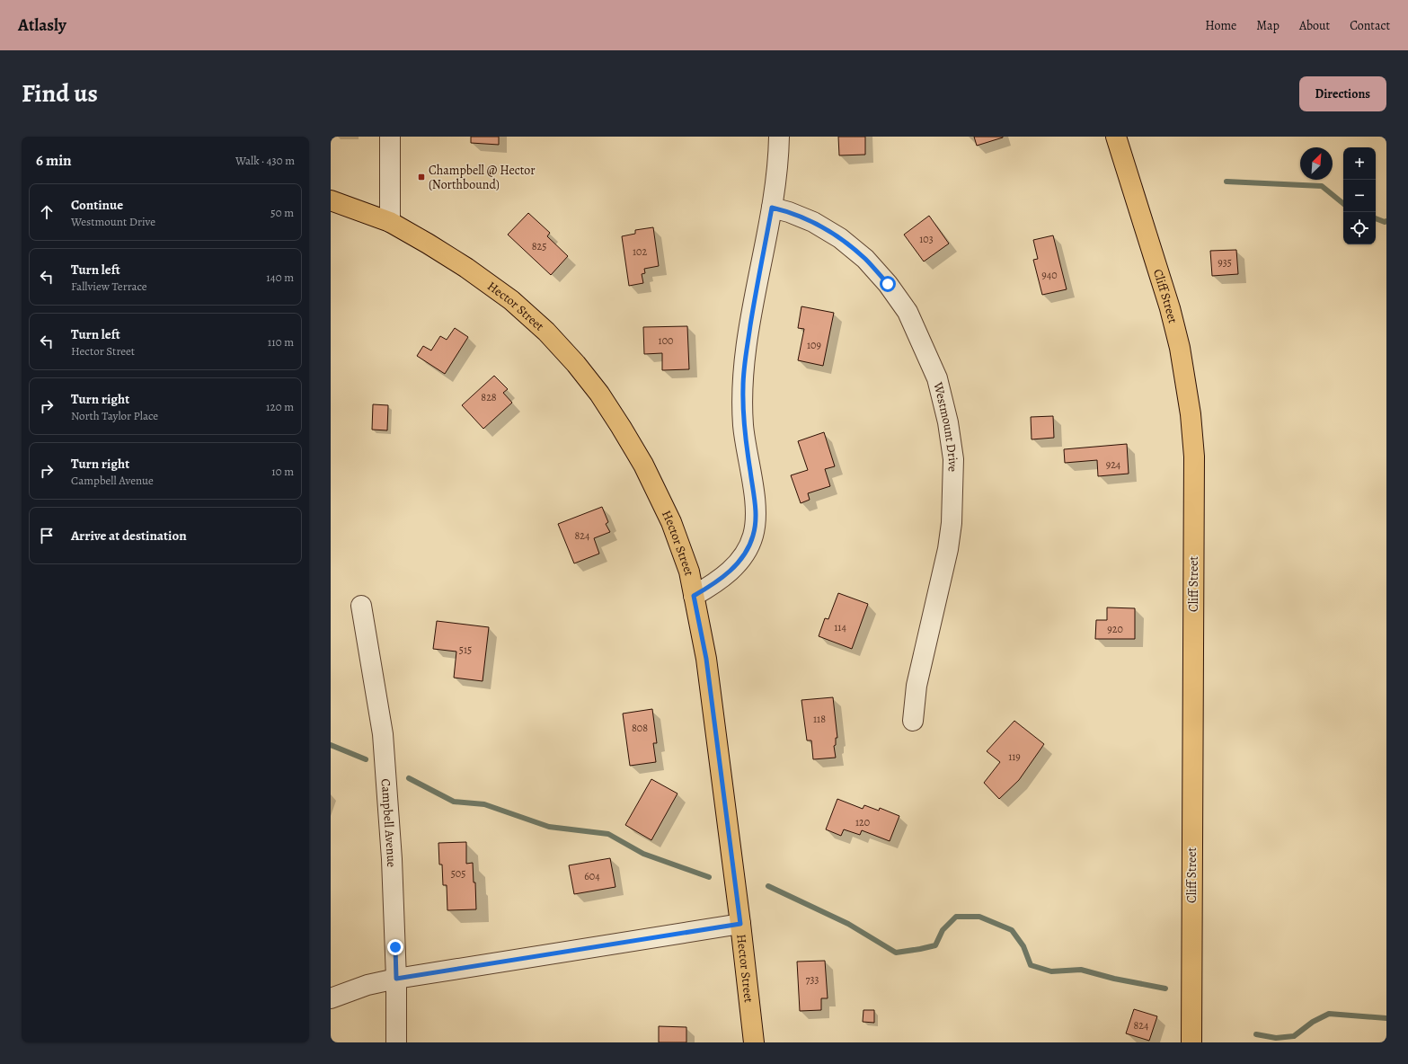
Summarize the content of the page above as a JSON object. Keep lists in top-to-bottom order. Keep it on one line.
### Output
{"streets":{"main road":["Cliff Street","Hector Street"],"street":["Westmount Drive","Campbell Avenue"]},"places":{"transit":["Champbell @ Hector (Northbound)"]},"house_numbers":["103","825","102","935","940","100","109","828","924","824","114","920","515","118","808","119","120","505","604","733","824"],"north":"top right","page":{"header":"Atlasly","nav":["Home","Map","About","Contact"],"title":"Find us","buttons":"Directions","heading":["6 min","Walk · 430 m"],"map_buttons":["+","−"],"list":[["Continue","Westmount Drive","50 m"],["Turn left","Fallview Terrace","140 m"],["Turn left","Hector Street","110 m"],["Turn right","North Taylor Place","120 m"],["Turn right","Campbell Avenue","10 m"],"Arrive at destination"]}}
